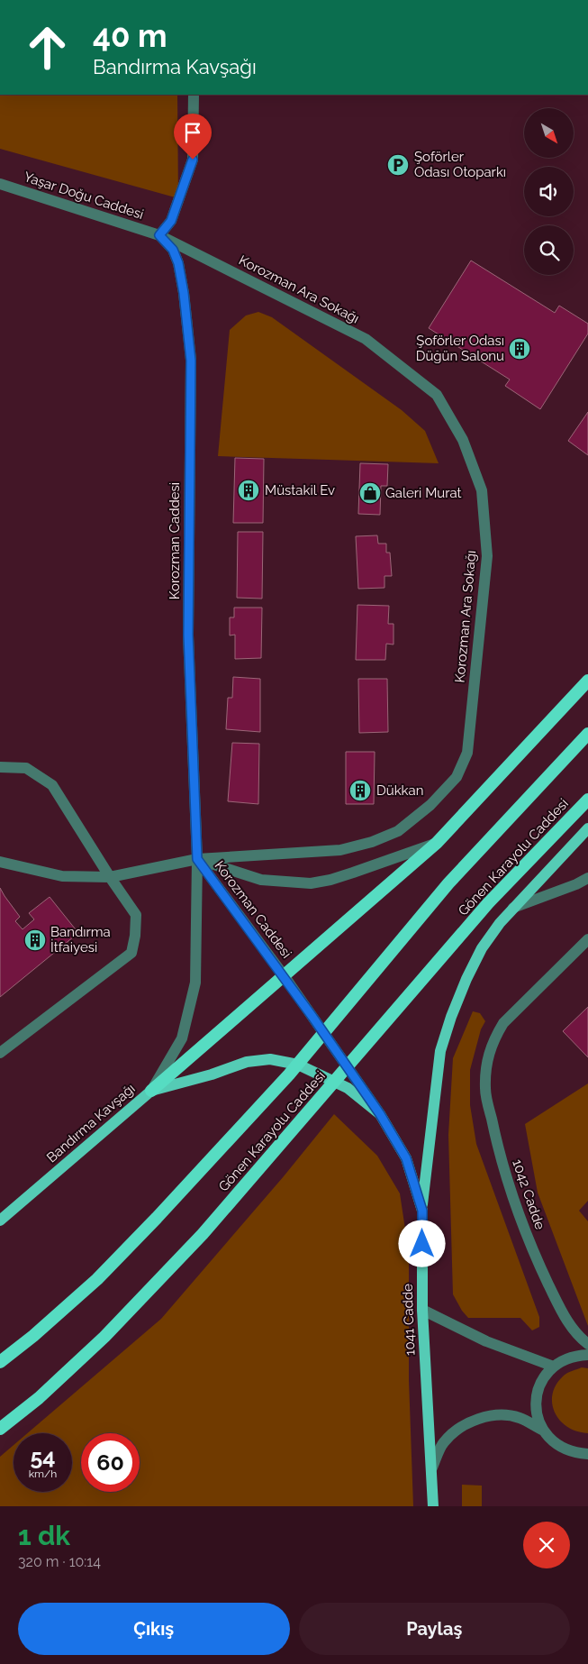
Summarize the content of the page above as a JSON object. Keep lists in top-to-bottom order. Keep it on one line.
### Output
{"streets":{"highway":["Gönen Karayolu Caddesi"],"main road":["Bandırma Kavşağı","1041 Cadde"],"street":["Yaşar Doğu Caddesi","Korozman Ara Sokağı","Korozman Caddesi","1042 Cadde"]},"crossings":[["Yaşar Doğu Caddesi","Korozman Ara Sokağı"],["Yaşar Doğu Caddesi","Korozman Caddesi"],["Korozman Ara Sokağı","Korozman Caddesi"],["Bandırma Kavşağı","1041 Cadde"]],"places":{"parking":["Şoförler Odası Otoparkı"],"building":["Şoförler Odası Düğün Salonu","Müstakil Ev","Dükkan","Bandırma İtfaiyesi"],"shop":["Galeri Murat"]},"north":"bottom right","page":{"turn":["40 m","Bandırma Kavşağı"],"speed":"54 km/h","limit":"60","heading":["1 dk","320 m · 10:14"],"buttons":["Çıkış","Paylaş"]}}
